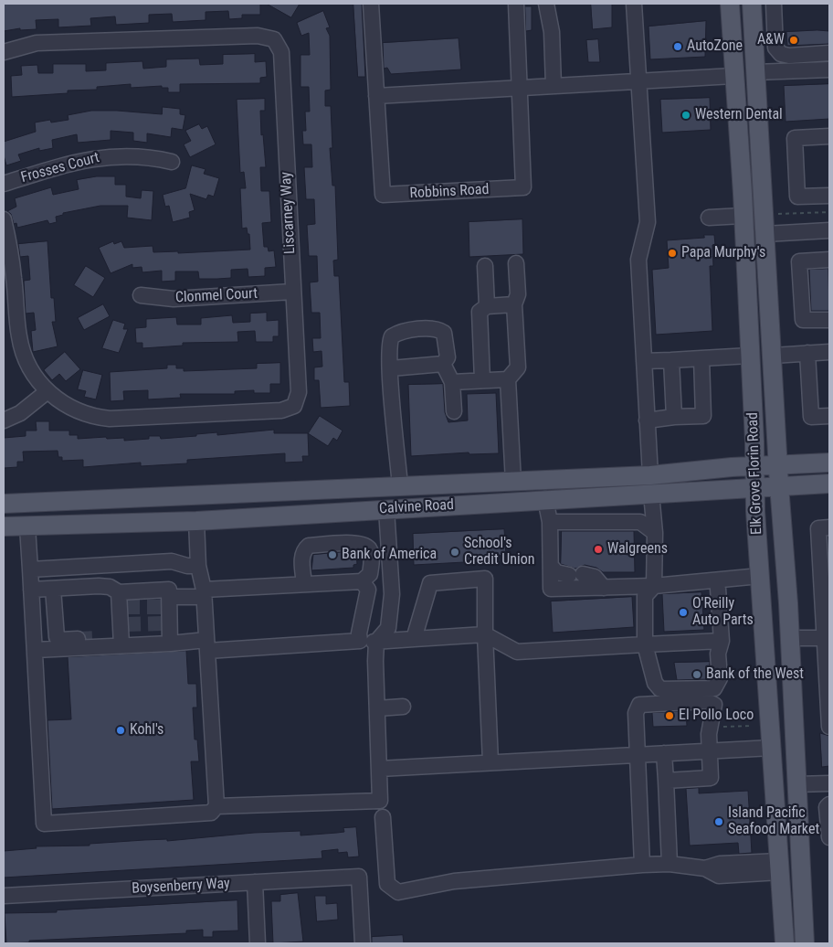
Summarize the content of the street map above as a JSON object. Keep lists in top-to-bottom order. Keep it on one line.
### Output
{"streets":{"main road":["Elk Grove Florin Road","Calvine Road"],"street":["Frosses Court","Robbins Road","Liscarney Way","Clonmel Court","Boysenberry Way"]},"crossings":[["Liscarney Way","Clonmel Court"],["Elk Grove Florin Road","Calvine Road"]],"places":["A&W","AutoZone","Western Dental","Papa Murphy's","Walgreens","School's Credit Union","Bank of America","O'Reilly Auto Parts","Bank of the West","El Pollo Loco","Kohl's","Island Pacific Seafood Market"]}
